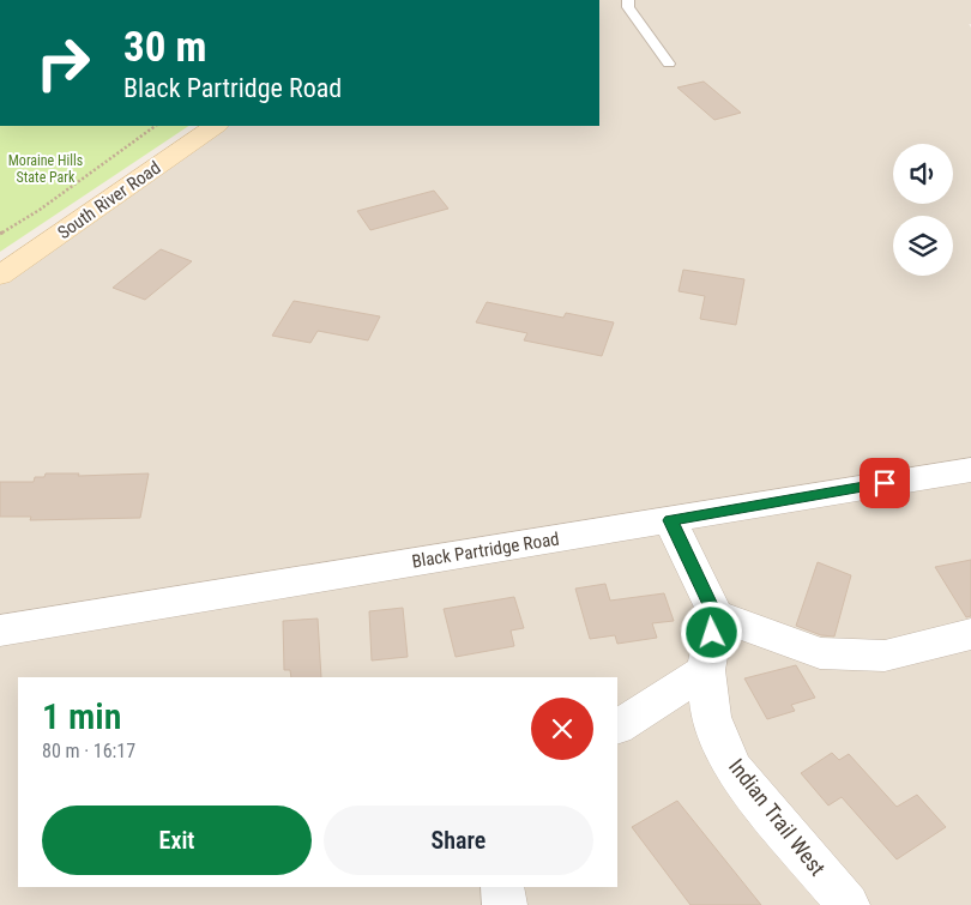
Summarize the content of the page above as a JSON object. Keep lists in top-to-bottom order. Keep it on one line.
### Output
{"streets":{"street":["South River Road","Black Partridge Road","Indian Trail West"]},"parks":["Moraine Hills State Park"],"page":{"turn":["30 m","Black Partridge Road"],"heading":["1 min","80 m · 16:17"],"buttons":["Exit","Share"]}}
